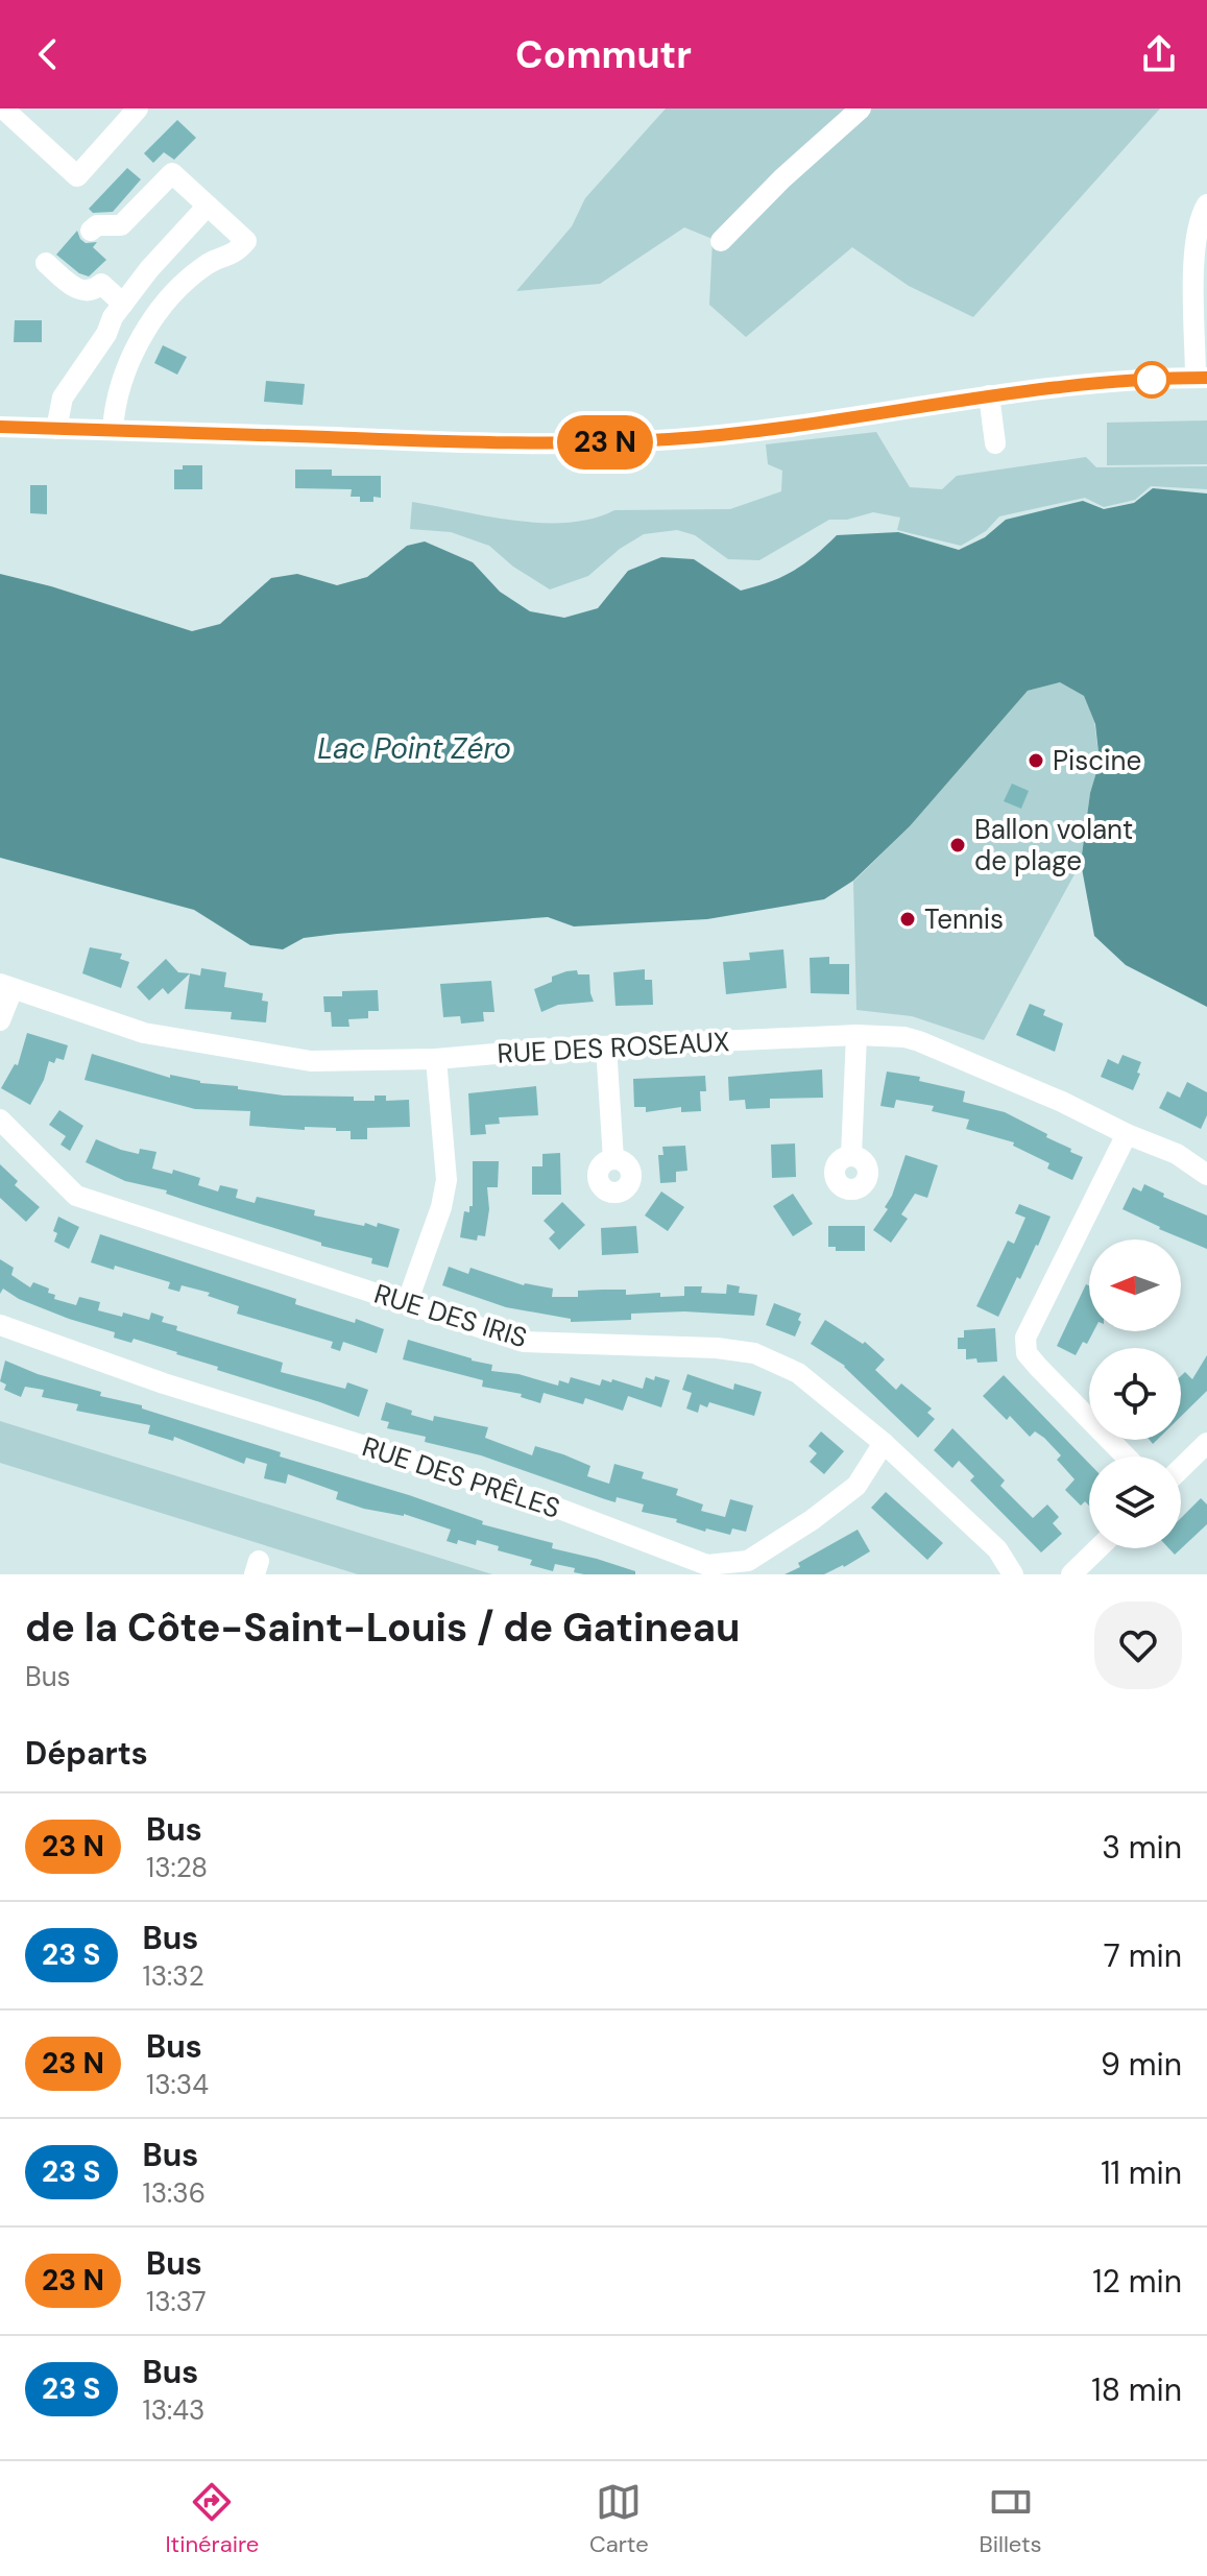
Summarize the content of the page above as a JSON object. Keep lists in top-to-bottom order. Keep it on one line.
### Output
{"streets":{"street":["RUE DES ROSEAUX","RUE DES IRIS","RUE DES PRÊLES"]},"crossings":[["RUE DES IRIS","RUE DES PRÊLES"]],"water":["Lac Point Zéro"],"places":["Piscine","Ballon volant de plage","Tennis"],"north":"left","page":{"header":"Commutr","on_map":"23 N","heading":[["de la Côte-Saint-Louis / de Gatineau","Bus"],"Départs"],"list":[{"mark":"23 N","name":"Bus","note":"13:28","value":"3 min"},{"mark":"23 S","name":"Bus","note":"13:32","value":"7 min"},{"mark":"23 N","name":"Bus","note":"13:34","value":"9 min"},{"mark":"23 S","name":"Bus","note":"13:36","value":"11 min"},{"mark":"23 N","name":"Bus","note":"13:37","value":"12 min"},{"mark":"23 S","name":"Bus","note":"13:43","value":"18 min"}],"tabs":["Itinéraire","Carte","Billets"]}}
